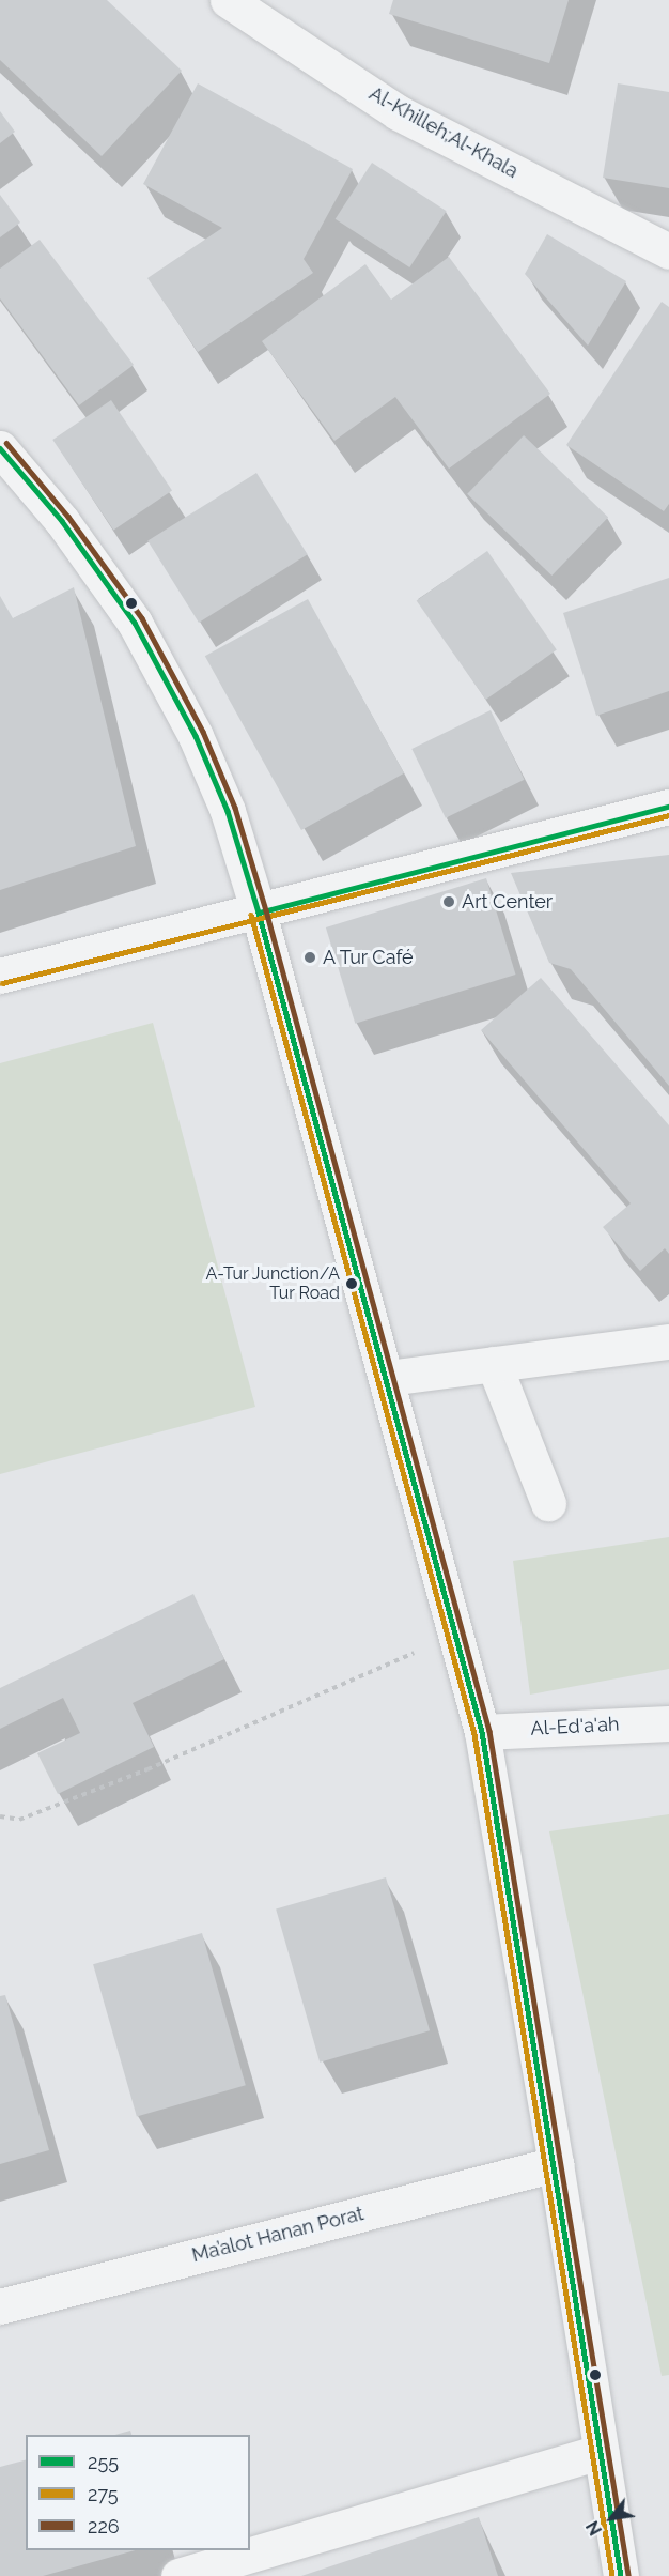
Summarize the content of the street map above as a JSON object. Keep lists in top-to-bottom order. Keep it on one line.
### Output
{"streets":{"street":["Al-Khilleh;Al-Khala","Al-Ed'a'ah","Ma’alot Hanan Porat"]},"places":["Art Center","A Tur Café","A-Tur Junction/A Tur Road"],"lines":["transit line 226","transit line 255","transit line 275"],"legend":["255","275","226"],"north":"bottom left"}
